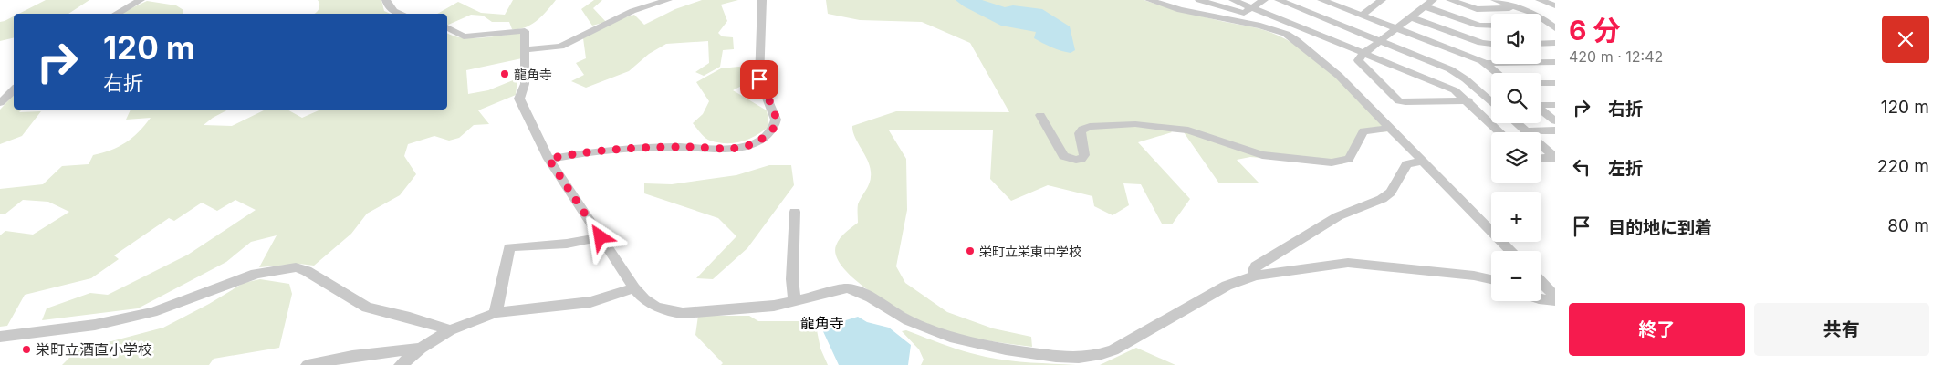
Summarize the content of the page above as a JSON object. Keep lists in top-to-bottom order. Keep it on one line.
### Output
{"districts":["龍角寺"],"places":["龍角寺","栄町立栄東中学校","栄町立酒直小学校"],"page":{"heading":["6 分","420 m · 12:42"],"map_buttons":["+","−"],"turn":["120 m","右折"],"list":[{"name":"右折","value":"120 m"},{"name":"左折","value":"220 m"},{"name":"目的地に到着","value":"80 m"}],"buttons":["終了","共有"]}}
